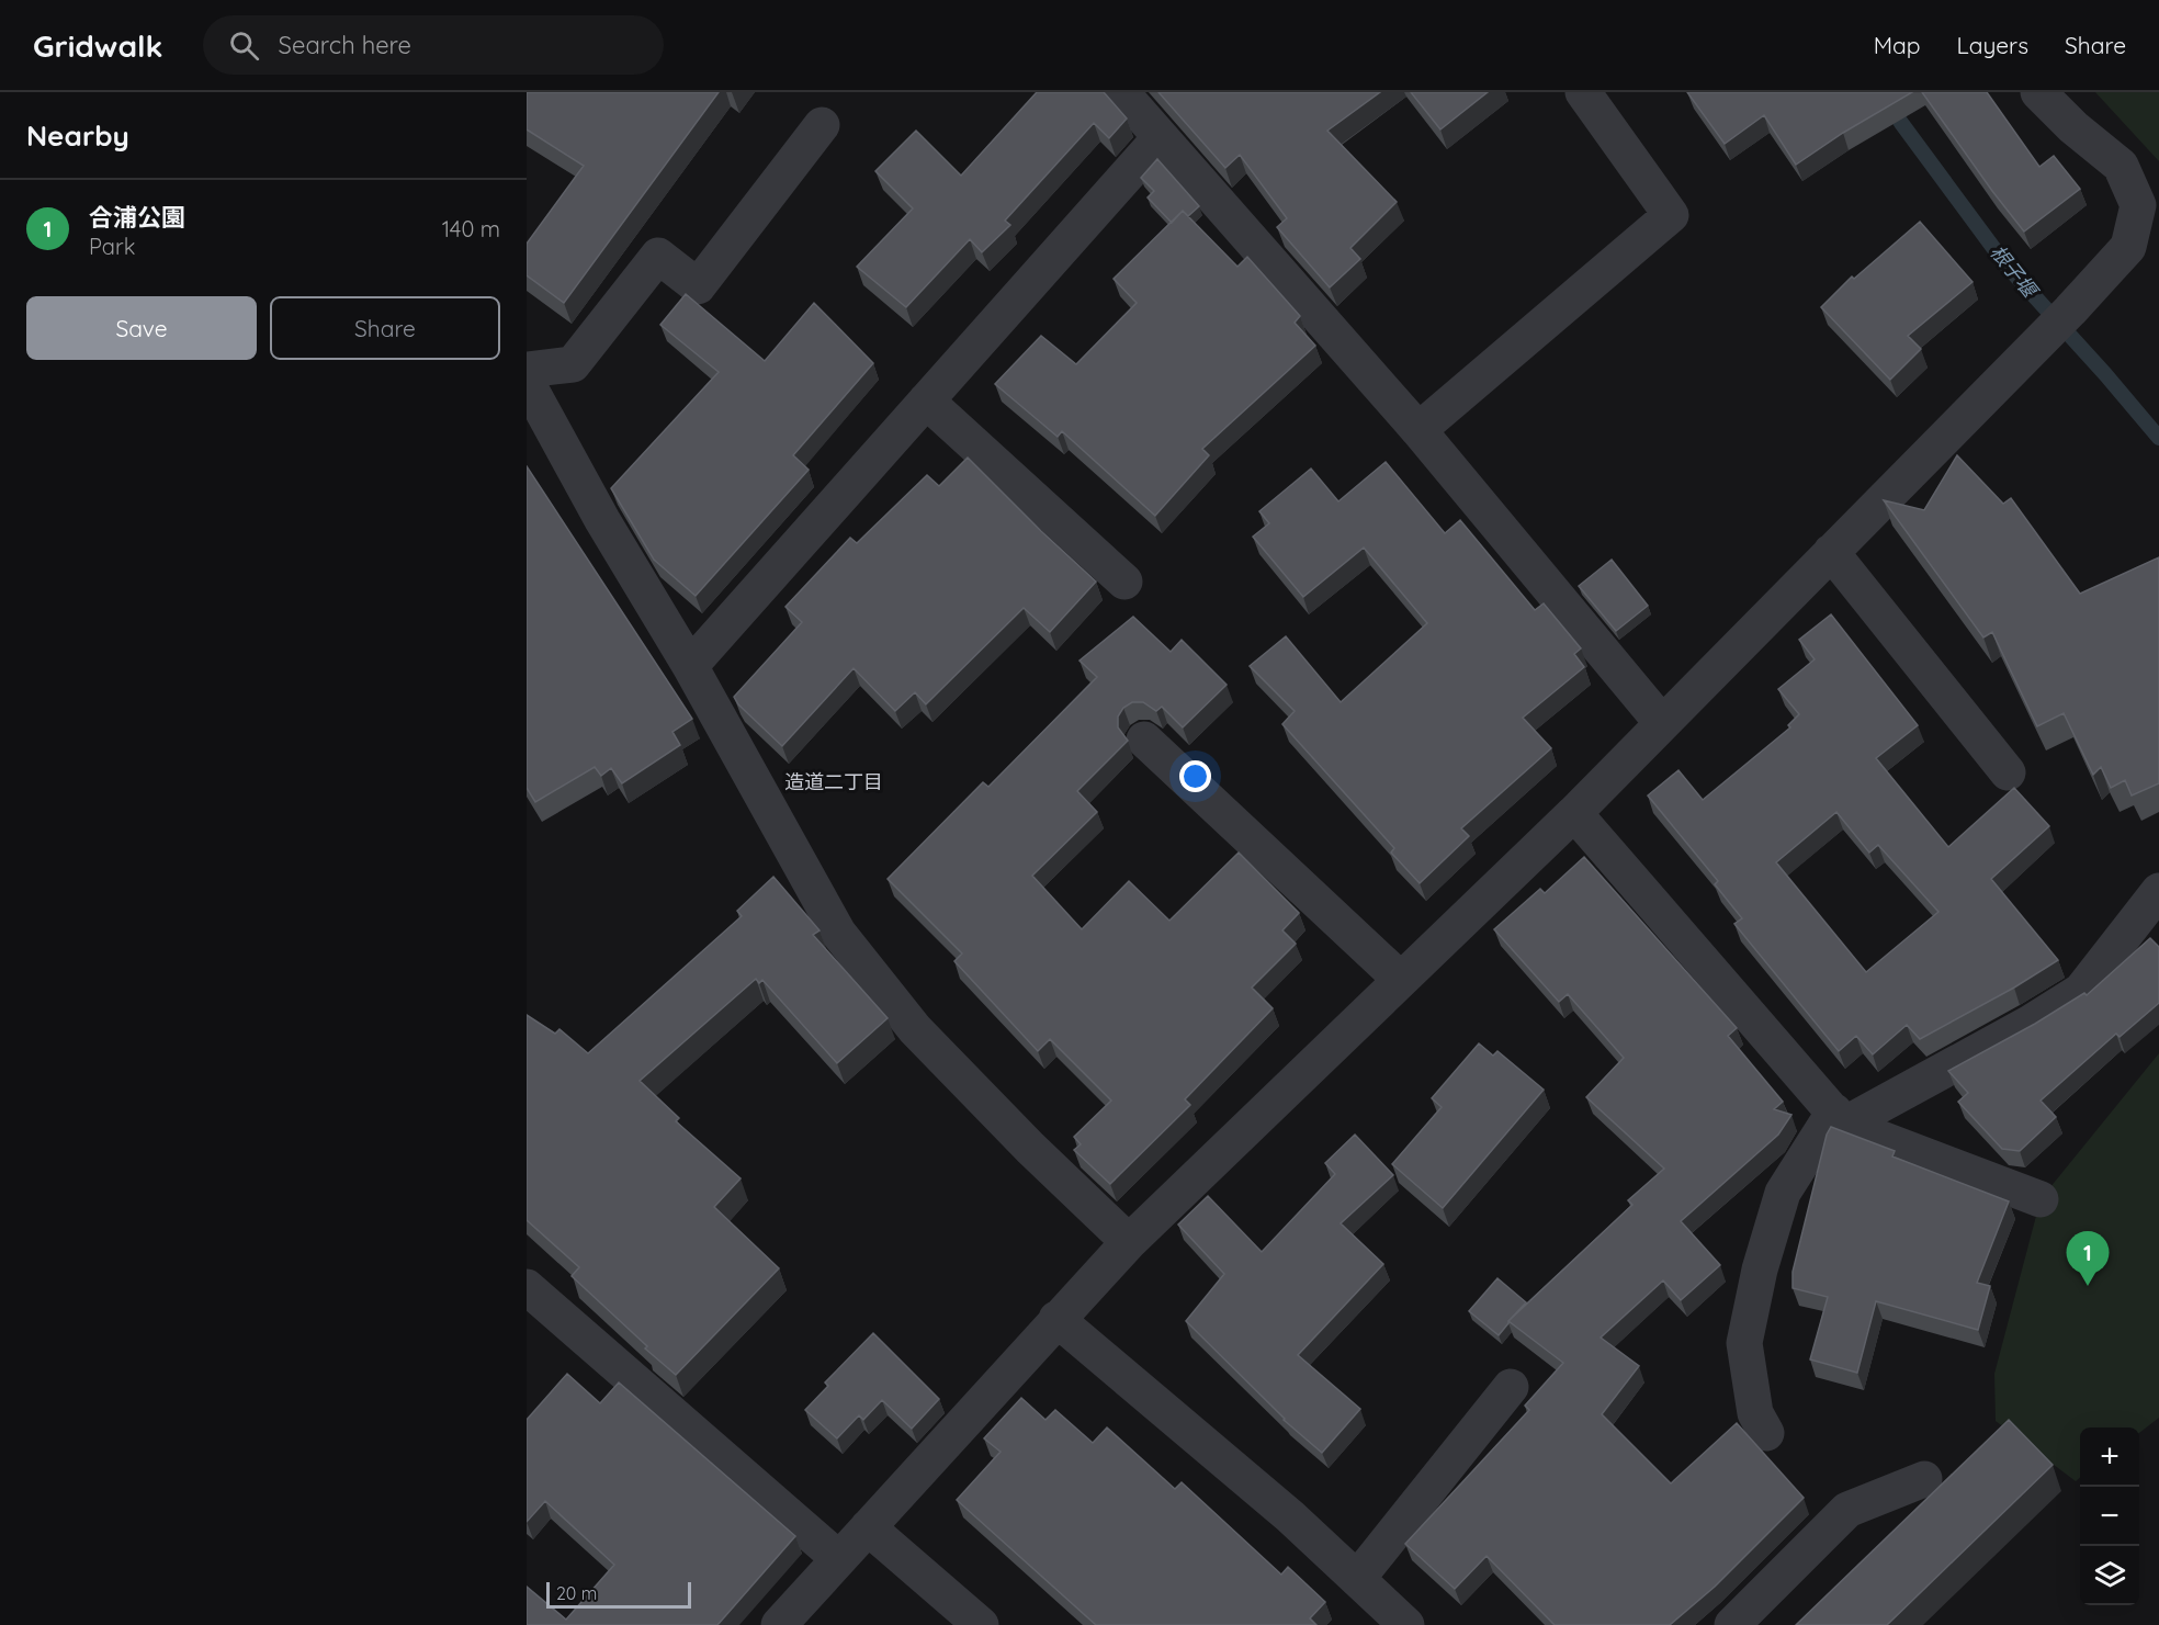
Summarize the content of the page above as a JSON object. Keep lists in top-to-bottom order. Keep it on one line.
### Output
{"districts":["造道二丁目"],"water":["根子堰"],"scale_bar":"20 m","page":{"header":"Gridwalk","search":"Search here","nav":["Map","Layers","Share"],"heading":"Nearby","list":[{"mark":"1","name":"合浦公園","note":"Park","value":"140 m"}],"buttons":["Save","Share"],"pins":"1","map_buttons":["+","−"],"scale":"20 m"}}
